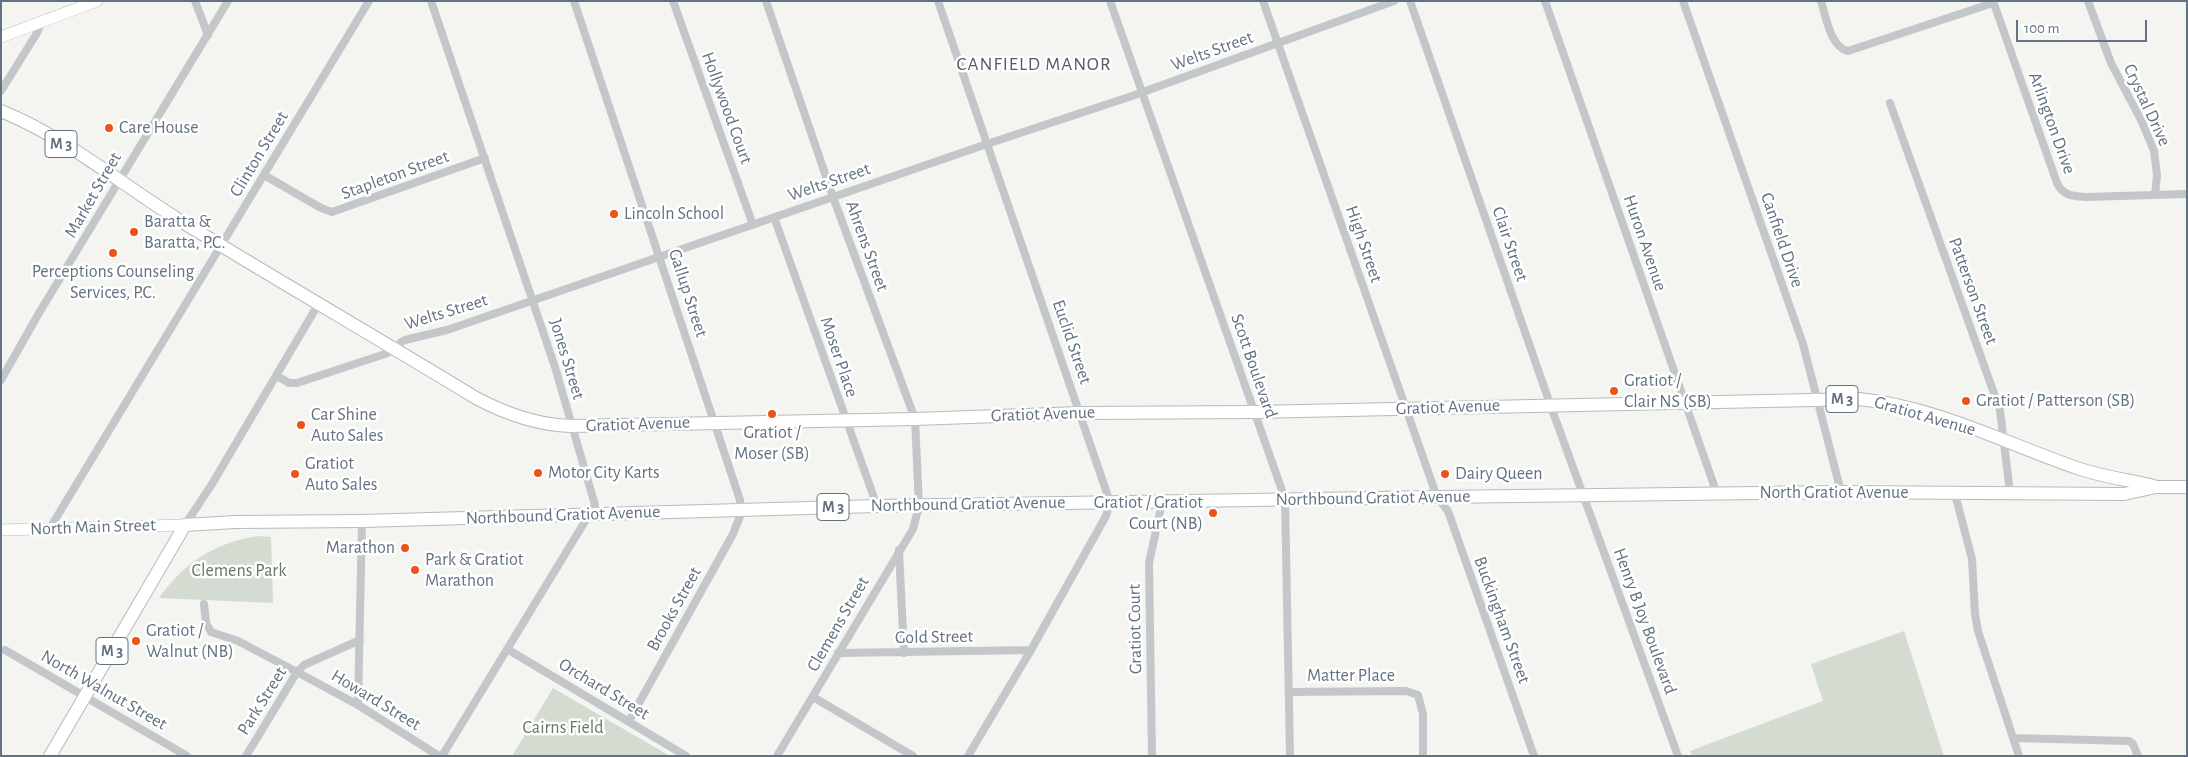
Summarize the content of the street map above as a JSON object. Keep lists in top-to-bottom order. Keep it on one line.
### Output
{"streets":{"main road":["M 3","Gratiot Avenue","North Gratiot Avenue","Northbound Gratiot Avenue","North Main Street"],"street":["Welts Street","Crystal Drive","Hollywood Court","Arlington Drive","Clinton Street","Stapleton Street","Market Street","Canfield Drive","Huron Avenue","High Street","Clair Street","Ahrens Street","Patterson Street","Gallup Street","Euclid Street","Moser Place","Jones Street","Scott Boulevard","Brooks Street","Buckingham Street","Henry B Joy Boulevard","Clemens Street","Gratiot Court","Gold Street","Matter Place","Orchard Street","North Walnut Street","Howard Street","Park Street"]},"crossings":[["Welts Street","Hollywood Court"],["Welts Street","High Street"],["Welts Street","Ahrens Street"],["Welts Street","Gallup Street"],["Welts Street","Euclid Street"],["Welts Street","Moser Place"],["Welts Street","Jones Street"],["Welts Street","Scott Boulevard"],["Welts Street","Gratiot Avenue"],["Crystal Drive","Arlington Drive"],["M 3","Northbound Gratiot Avenue"],["M 3","North Main Street"],["M 3","North Walnut Street"],["Clinton Street","Stapleton Street"],["Clinton Street","Gratiot Avenue"],["Clinton Street","North Main Street"],["Stapleton Street","Jones Street"],["Market Street","Gratiot Avenue"],["Canfield Drive","Gratiot Avenue"],["Canfield Drive","North Gratiot Avenue"],["Huron Avenue","Gratiot Avenue"],["Huron Avenue","North Gratiot Avenue"],["High Street","Gratiot Avenue"],["High Street","Northbound Gratiot Avenue"],["High Street","Buckingham Street"],["Clair Street","Gratiot Avenue"],["Clair Street","North Gratiot Avenue"],["Clair Street","Henry B Joy Boulevard"],["Ahrens Street","Gratiot Avenue"],["Ahrens Street","Northbound Gratiot Avenue"],["Ahrens Street","Clemens Street"],["Patterson Street","Gratiot Avenue"],["Patterson Street","North Gratiot Avenue"],["Gallup Street","Gratiot Avenue"],["Gallup Street","Northbound Gratiot Avenue"],["Gallup Street","Brooks Street"],["Euclid Street","Gratiot Avenue"],["Euclid Street","Northbound Gratiot Avenue"],["Moser Place","Gratiot Avenue"],["Moser Place","Northbound Gratiot Avenue"],["Jones Street","Gratiot Avenue"],["Jones Street","Northbound Gratiot Avenue"],["Jones Street","Orchard Street"],["Jones Street","Howard Street"],["Scott Boulevard","Gratiot Avenue"],["Scott Boulevard","Northbound Gratiot Avenue"],["Scott Boulevard","Matter Place"],["Gratiot Avenue","North Gratiot Avenue"],["North Gratiot Avenue","Northbound Gratiot Avenue"],["North Gratiot Avenue","Henry B Joy Boulevard"],["Northbound Gratiot Avenue","North Main Street"],["Northbound Gratiot Avenue","Brooks Street"],["Northbound Gratiot Avenue","Buckingham Street"],["Northbound Gratiot Avenue","Clemens Street"],["Northbound Gratiot Avenue","Gratiot Court"],["Brooks Street","Orchard Street"],["Clemens Street","Gold Street"],["Howard Street","Park Street"]],"districts":["CANFIELD MANOR"],"parks":["Clemens Park","Cairns Field"],"places":["Care House","Lincoln School","Baratta & Baratta, P.C.","Perceptions Counseling Services, P.C.","Gratiot / Clair NS (SB)","Gratiot / Patterson (SB)","Gratiot / Moser (SB)","Car Shine Auto Sales","Motor City Karts","Gratiot Auto Sales","Dairy Queen","Gratiot / Gratiot Court (NB)","Marathon","Park & Gratiot Marathon","Gratiot / Walnut (NB)"],"scale_bar":"100 m"}
